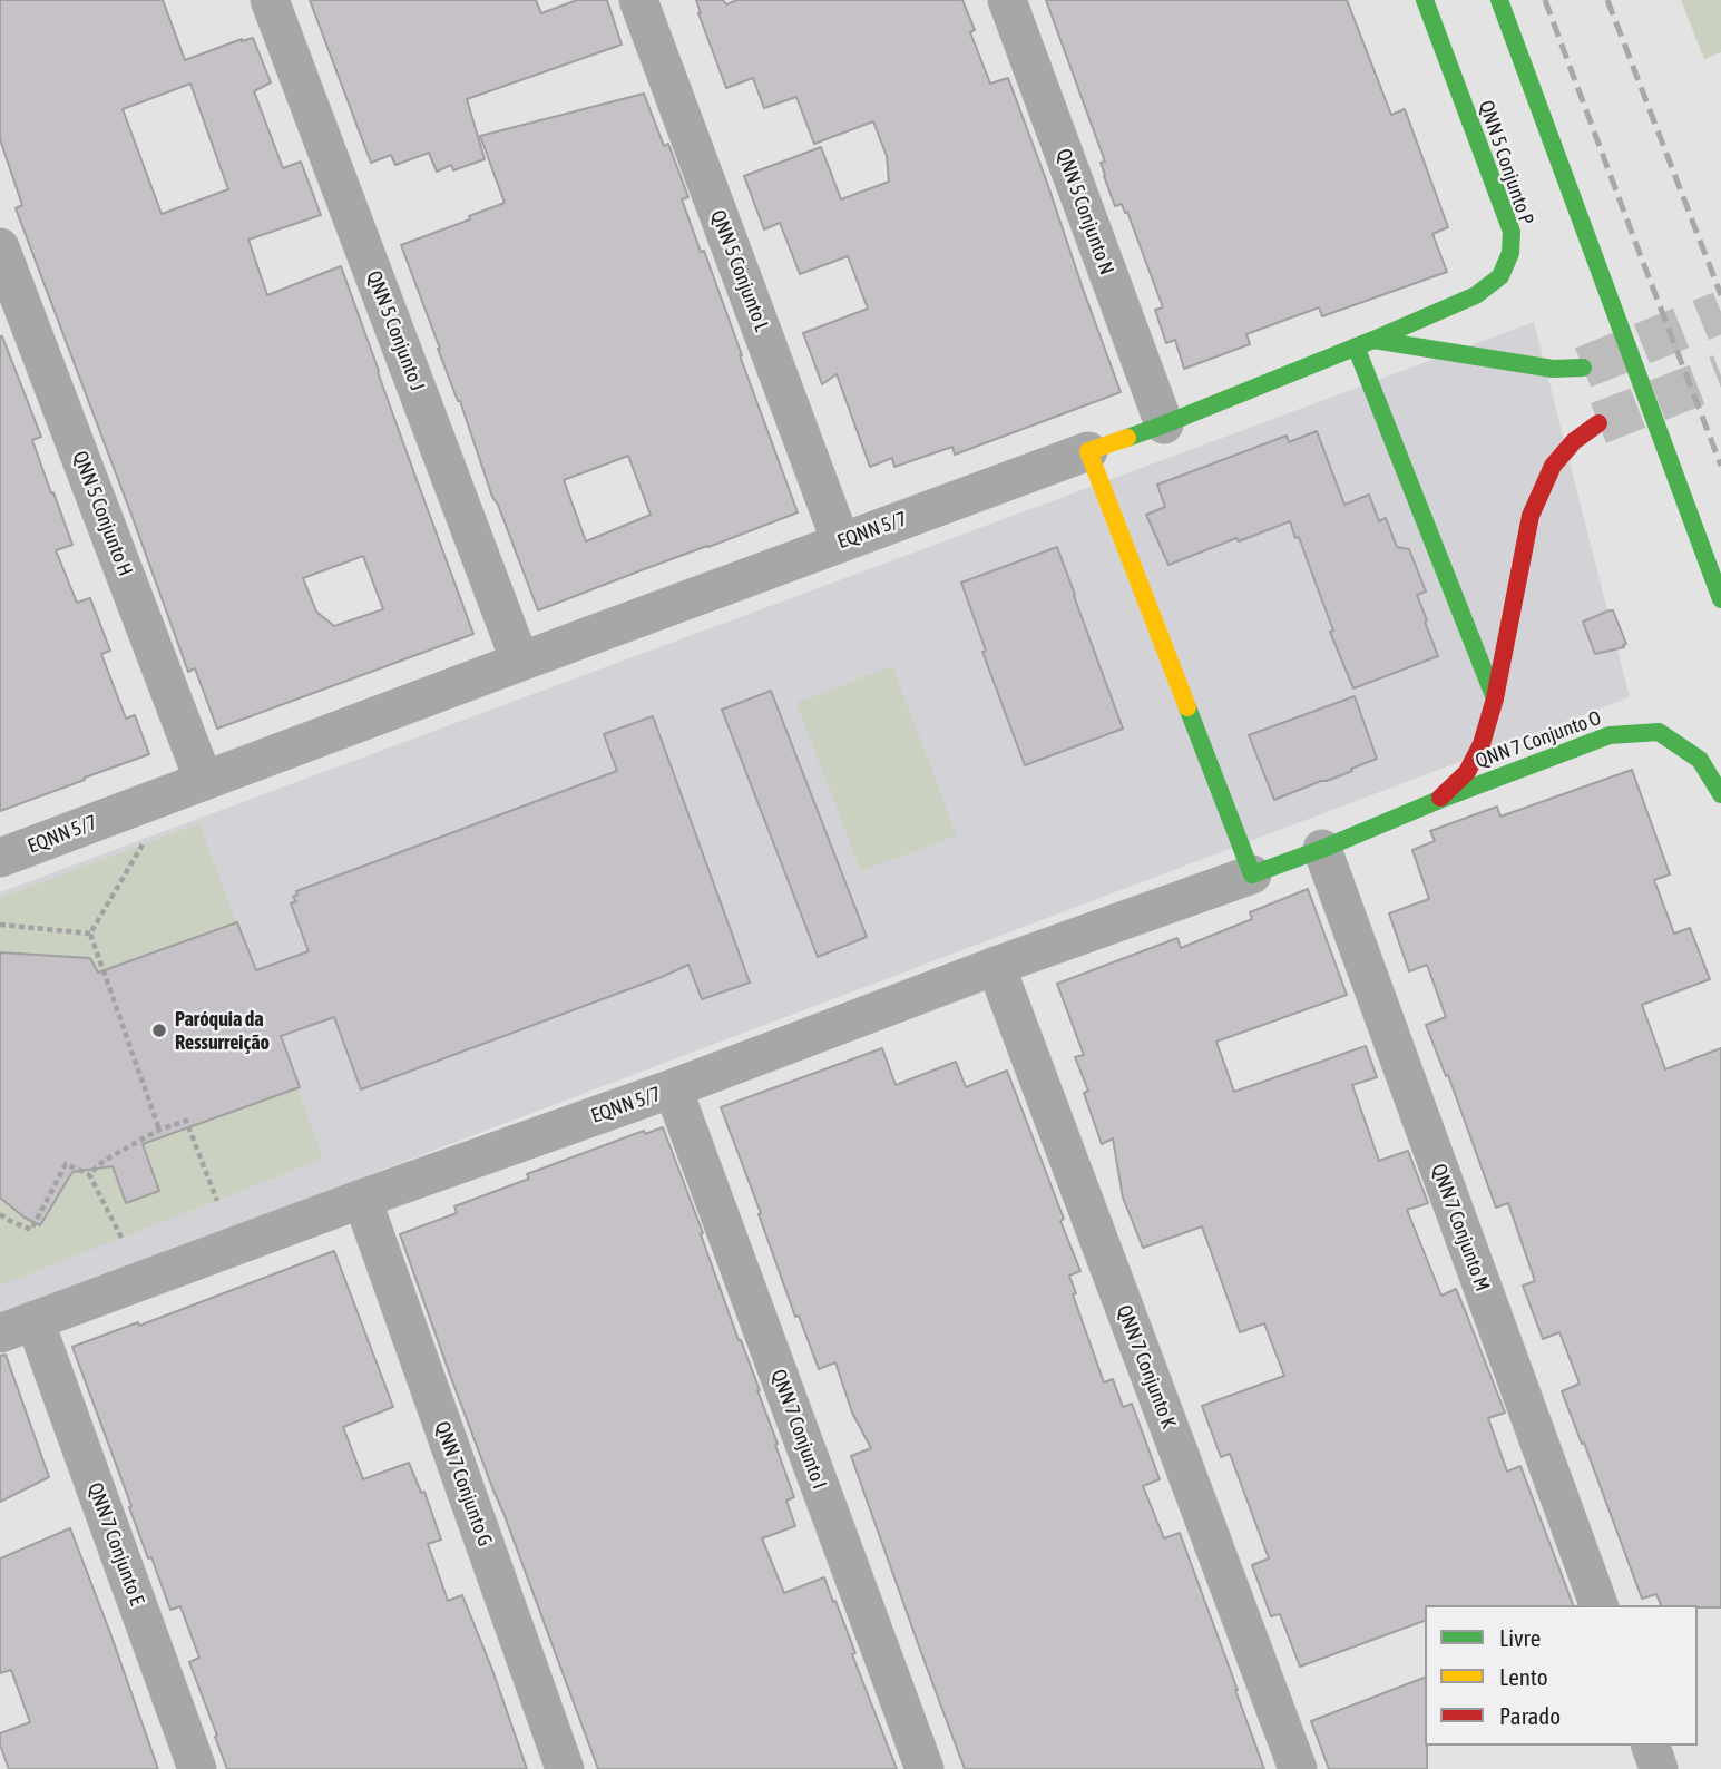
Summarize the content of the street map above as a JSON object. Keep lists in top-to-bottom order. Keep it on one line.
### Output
{"streets":{"street":["QNN 5 Conjunto P","QNN 5 Conjunto N","QNN 5 Conjunto L","QNN 5 Conjunto J","QNN 5 Conjunto H","EQNN 5/7","QNN 7 Conjunto O","QNN 7 Conjunto M","QNN 7 Conjunto K","QNN 7 Conjunto I","QNN 7 Conjunto G","QNN 7 Conjunto E"]},"crossings":[["QNN 5 Conjunto P","QNN 5 Conjunto N"],["QNN 5 Conjunto P","EQNN 5/7"],["QNN 5 Conjunto L","EQNN 5/7"],["QNN 5 Conjunto J","EQNN 5/7"],["QNN 5 Conjunto H","EQNN 5/7"],["EQNN 5/7","QNN 7 Conjunto O"],["EQNN 5/7","QNN 7 Conjunto K"],["EQNN 5/7","QNN 7 Conjunto I"],["EQNN 5/7","QNN 7 Conjunto G"],["EQNN 5/7","QNN 7 Conjunto E"],["QNN 7 Conjunto O","QNN 7 Conjunto M"]],"places":["Paróquia da Ressurreição"],"legend":["Livre","Lento","Parado"]}
